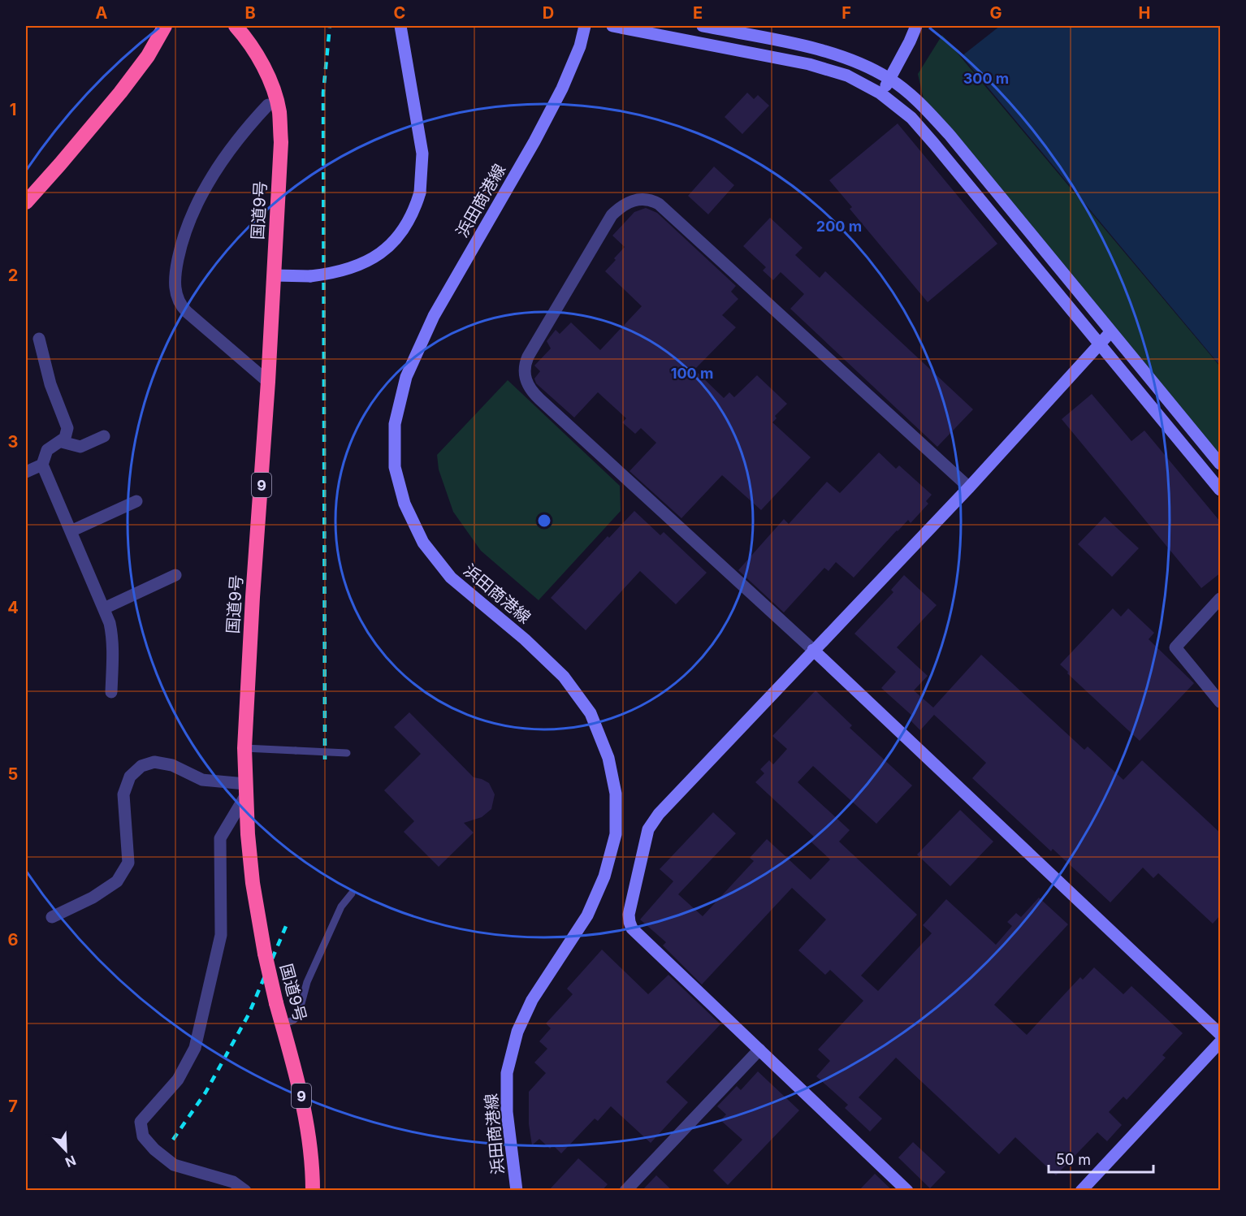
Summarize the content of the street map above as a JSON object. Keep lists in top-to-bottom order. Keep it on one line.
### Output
{"streets":{"highway":["国道9号","9"],"street":["浜田商港線"]},"scale_bar":"50 m","north":"bottom right","grid":{"columns":["A","B","C","D","E","F","G","H"],"rows":["1","2","3","4","5","6","7"]},"rings":["300 m","200 m","100 m"]}
